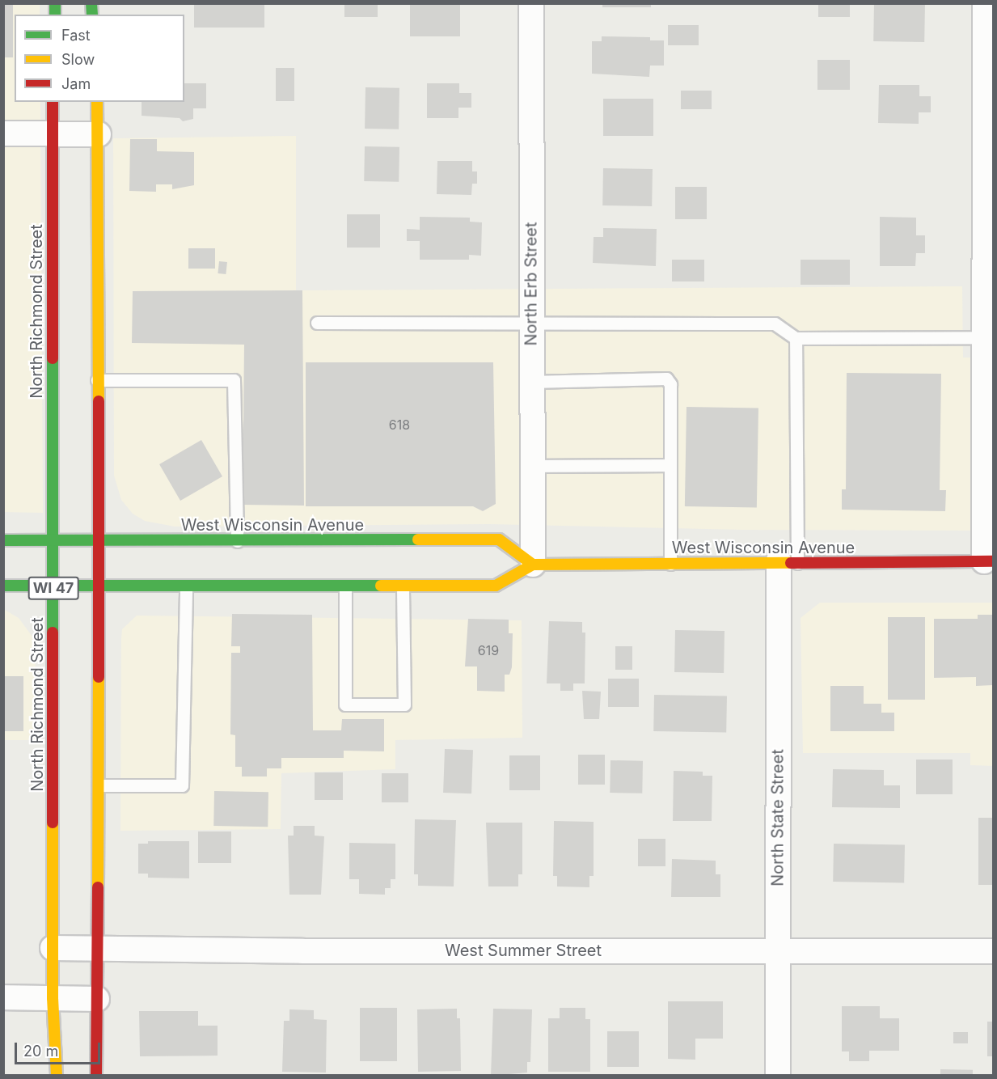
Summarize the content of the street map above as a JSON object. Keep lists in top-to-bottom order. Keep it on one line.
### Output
{"streets":{"main road":["North Richmond Street","West Wisconsin Avenue","WI 47"],"street":["North Erb Street","North State Street","West Summer Street"]},"crossings":[["North Erb Street","West Wisconsin Avenue"],["North Richmond Street","West Wisconsin Avenue"],["North Richmond Street","West Summer Street"],["West Wisconsin Avenue","WI 47"],["West Wisconsin Avenue","North State Street"],["WI 47","West Summer Street"],["North State Street","West Summer Street"]],"house_numbers":["618","619"],"legend":["Fast","Slow","Jam"],"scale_bar":"20 m"}
